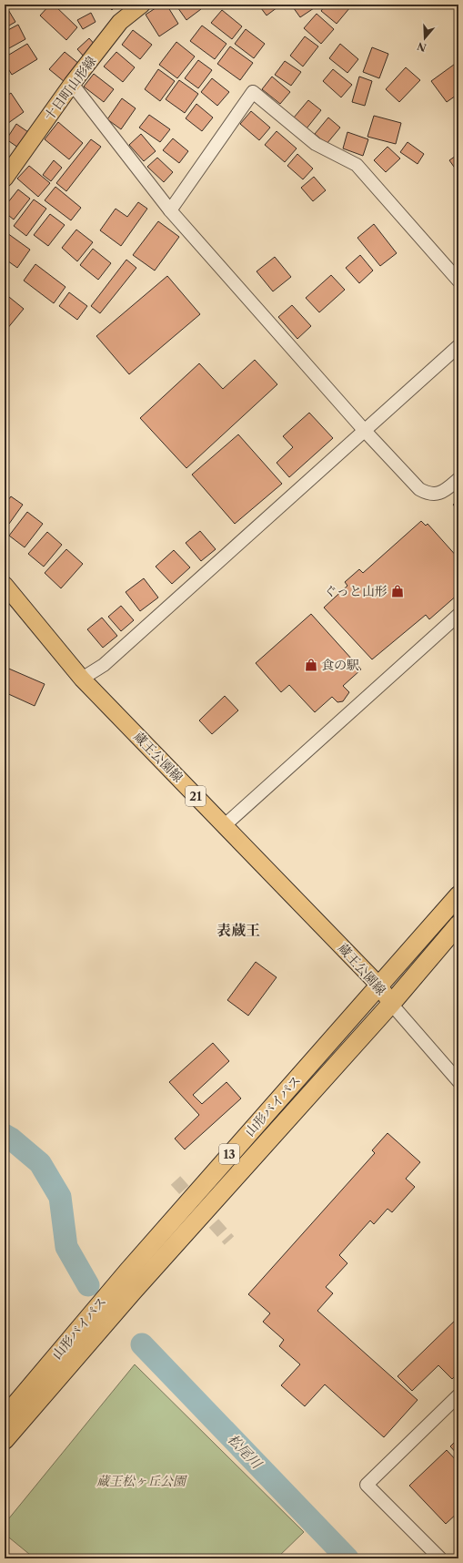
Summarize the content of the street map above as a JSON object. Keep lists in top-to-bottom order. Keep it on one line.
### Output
{"streets":{"highway":["山形バイパス","13"],"main road":["十日町山形線","蔵王公園線","21"]},"crossings":[["蔵王公園線","山形バイパス"]],"districts":["表蔵王"],"water":["松尾川"],"parks":["蔵王松ヶ丘公園"],"places":{"shop":["ぐっと山形","食の駅"]},"north":"bottom"}
